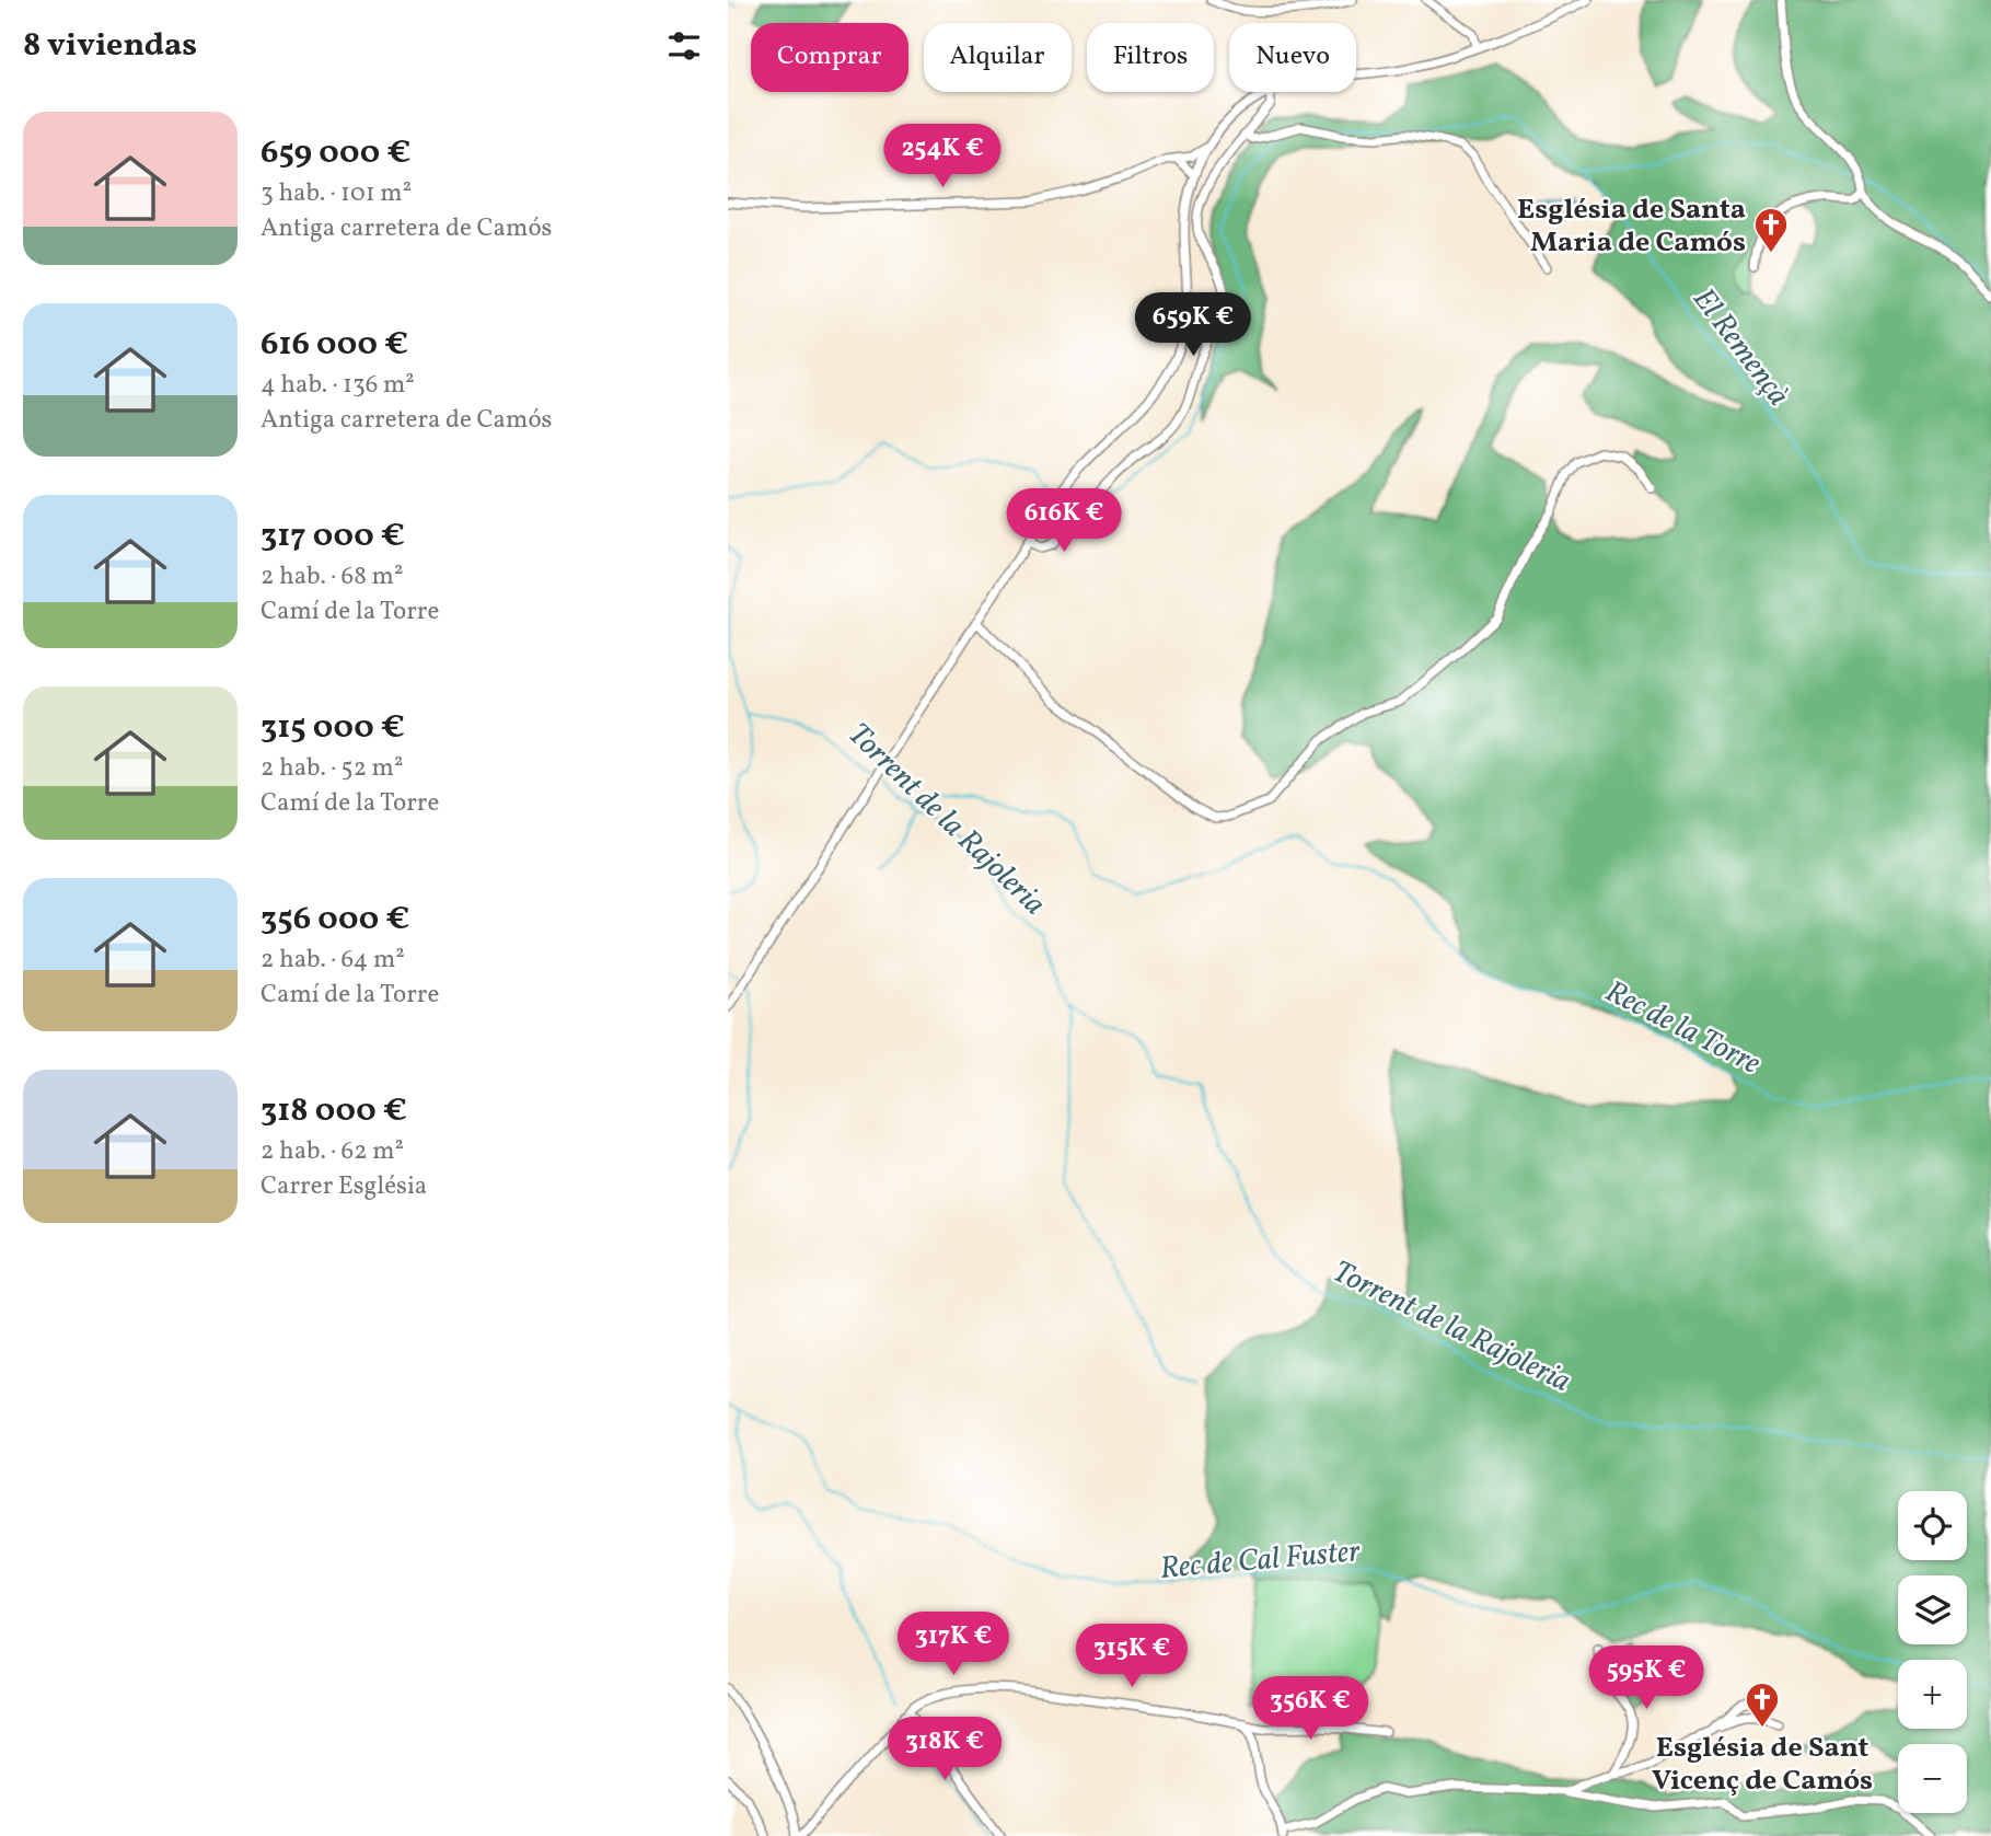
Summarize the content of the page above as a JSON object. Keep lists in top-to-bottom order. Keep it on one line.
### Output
{"water":["El Remençà","Torrent de la Rajoleria","Rec de la Torre","Rec de Cal Fuster"],"places":{"church":["Església de Santa Maria de Camós","Església de Sant Vicenç de Camós"]},"page":{"heading":"8 viviendas","chip":["Comprar","Alquilar","Filtros","Nuevo"],"list":[{"name":"659 000 €","note":"3 hab. · 101 m² · Antiga carretera de Camós"},{"name":"616 000 €","note":"4 hab. · 136 m² · Antiga carretera de Camós"},{"name":"317 000 €","note":"2 hab. · 68 m² · Camí de la Torre"},{"name":"315 000 €","note":"2 hab. · 52 m² · Camí de la Torre"},{"name":"356 000 €","note":"2 hab. · 64 m² · Camí de la Torre"},{"name":"318 000 €","note":"2 hab. · 62 m² · Carrer Església"}],"price":["254K €","659K €","616K €","317K €","315K €","595K €","356K €","318K €"],"map_buttons":["+","−"]}}
